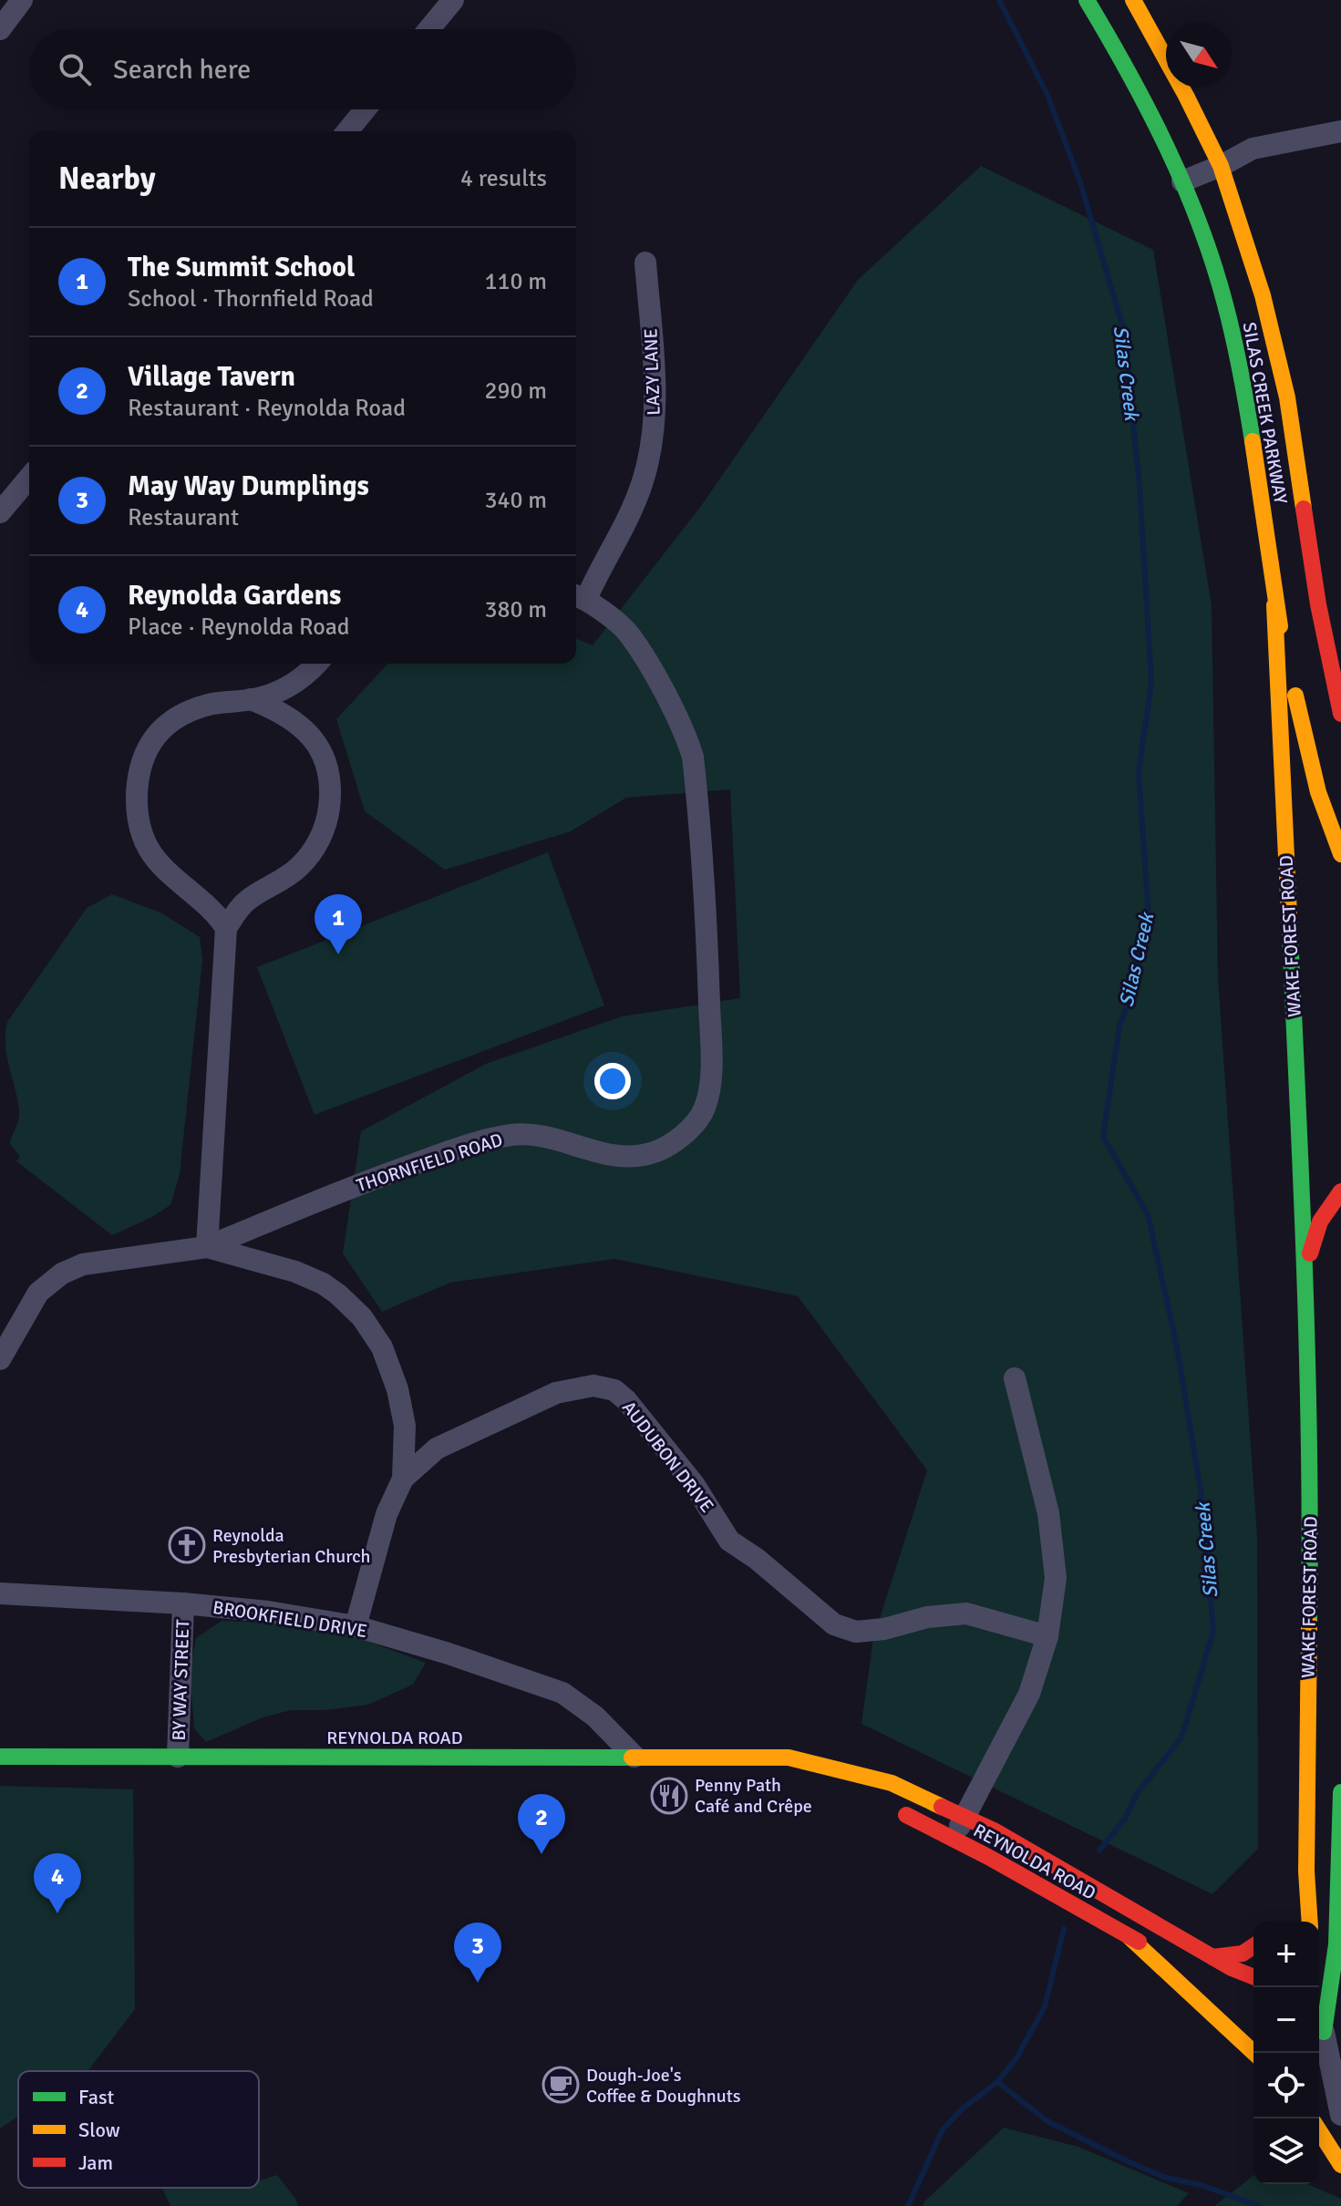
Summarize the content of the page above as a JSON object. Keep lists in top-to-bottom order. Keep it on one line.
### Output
{"streets":{"main road":["SILAS CREEK PARKWAY","WAKE FOREST ROAD","REYNOLDA ROAD"],"street":["LAZY LANE","THORNFIELD ROAD","AUDUBON DRIVE","BROOKFIELD DRIVE","BY WAY STREET"]},"crossings":[["LAZY LANE","THORNFIELD ROAD"],["SILAS CREEK PARKWAY","WAKE FOREST ROAD"],["BROOKFIELD DRIVE","BY WAY STREET"],["BROOKFIELD DRIVE","REYNOLDA ROAD"],["BY WAY STREET","REYNOLDA ROAD"]],"water":["Silas Creek"],"places":{"church":["Reynolda Presbyterian Church"],"restaurant":["Penny Path Café and Crêpe"],"cafe":["Dough-Joe's Coffee & Doughnuts"]},"legend":["Fast","Slow","Jam"],"north":"bottom right","page":{"search":"Search here","heading":["Nearby","4 results"],"list":[{"mark":"1","name":"The Summit School","note":"School · Thornfield Road","value":"110 m"},{"mark":"2","name":"Village Tavern","note":"Restaurant · Reynolda Road","value":"290 m"},{"mark":"3","name":"May Way Dumplings","note":"Restaurant","value":"340 m"},{"mark":"4","name":"Reynolda Gardens","note":"Place · Reynolda Road","value":"380 m"}],"pins":["1","2","4","3"],"map_buttons":["+","−"]}}
